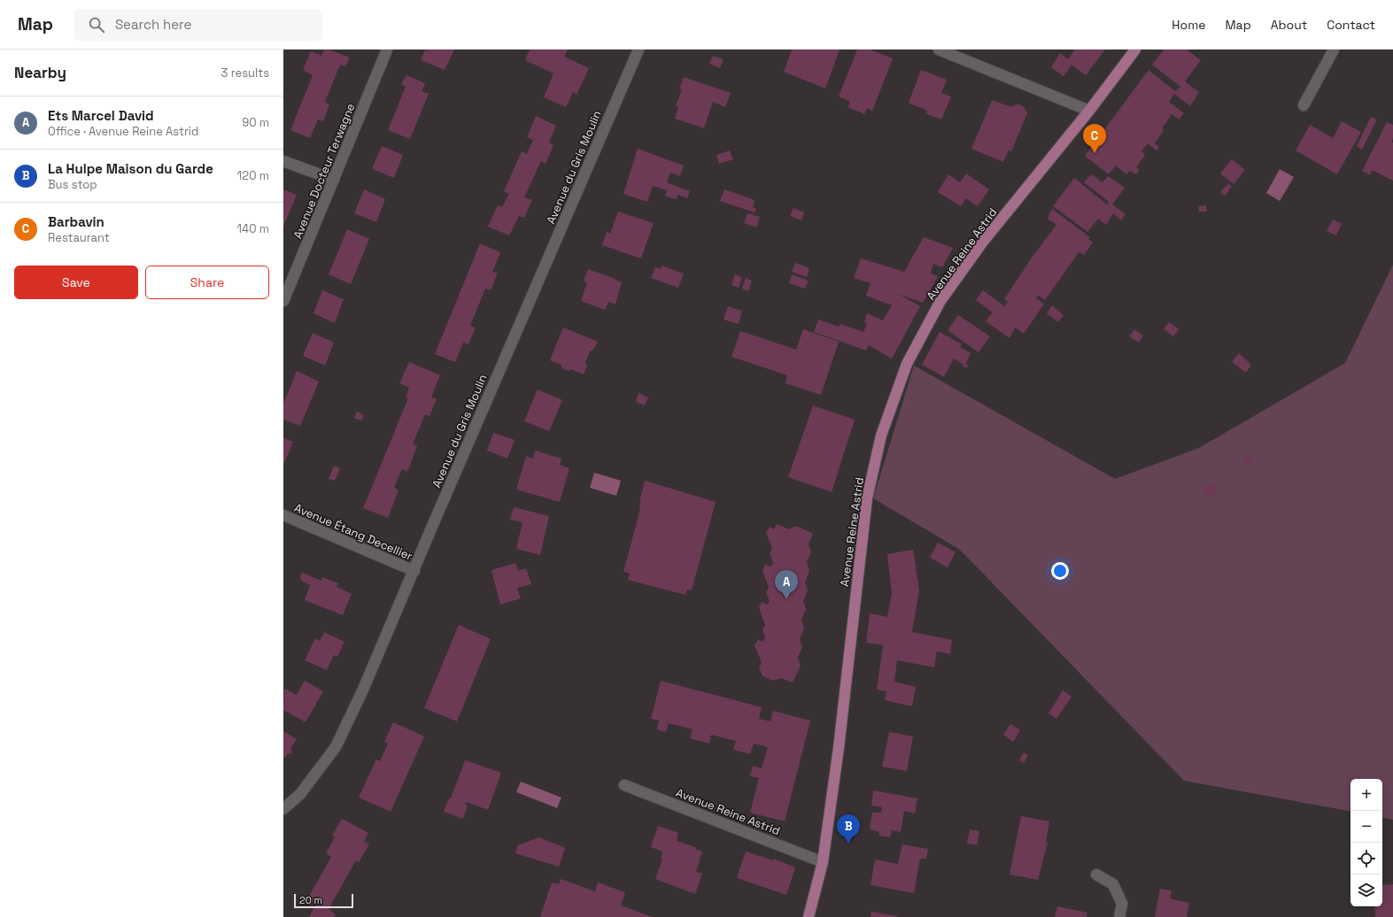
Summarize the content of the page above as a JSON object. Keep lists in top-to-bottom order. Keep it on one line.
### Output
{"streets":{"main road":["Avenue Reine Astrid"],"street":["Avenue du Gris Moulin","Avenue Docteur Terwagne","Avenue Étang Decellier"]},"crossings":[["Avenue du Gris Moulin","Avenue Étang Decellier"]],"scale_bar":"20 m","page":{"header":"Map","search":"Search here","nav":["Home","Map","About","Contact"],"heading":["Nearby","3 results"],"list":[{"mark":"A","name":"Ets Marcel David","note":"Office · Avenue Reine Astrid","value":"90 m"},{"mark":"B","name":"La Hulpe Maison du Garde","note":"Bus stop","value":"120 m"},{"mark":"C","name":"Barbavin","note":"Restaurant","value":"140 m"}],"pins":["C","A","B"],"buttons":["Save","Share"],"map_buttons":["+","−"],"scale":"20 m"}}
